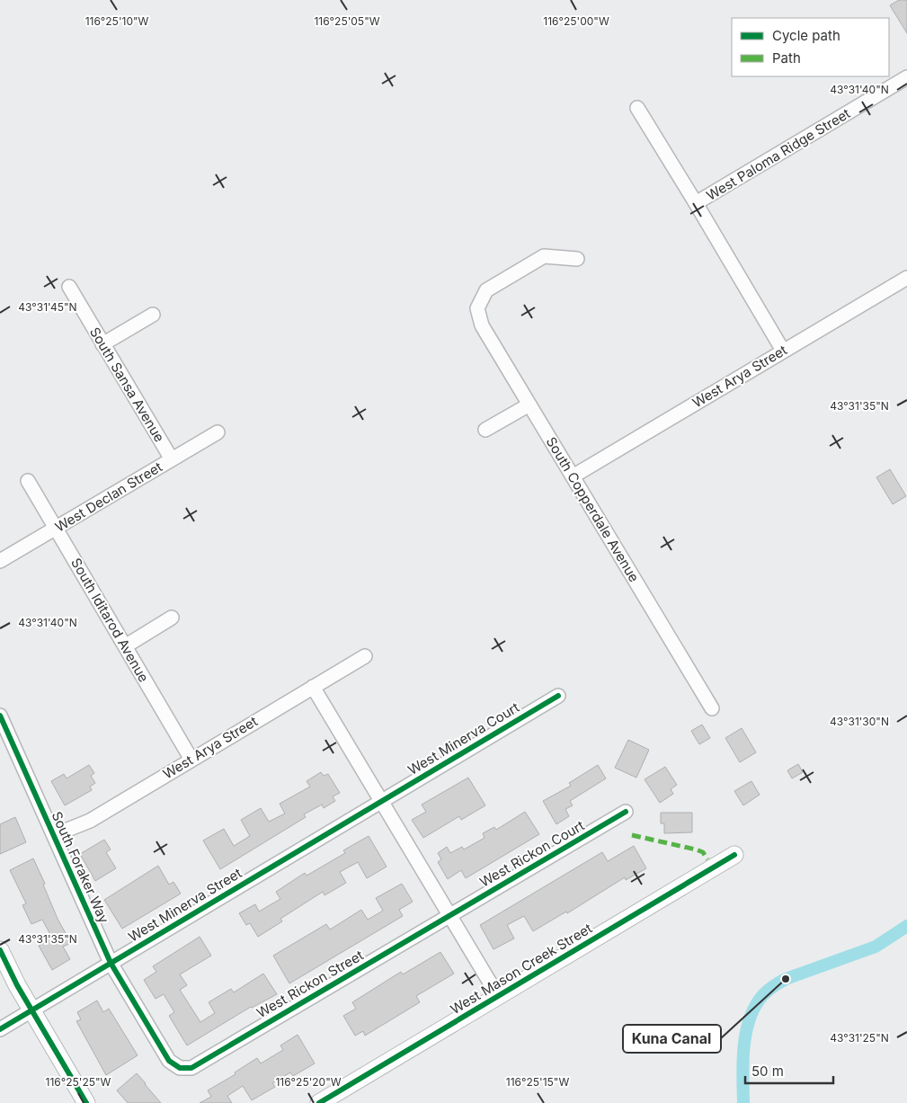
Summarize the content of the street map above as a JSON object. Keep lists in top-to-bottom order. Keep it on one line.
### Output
{"streets":{"street":["West Paloma Ridge Street","West Arya Street","South Sansa Avenue","West Declan Street","South Copperdale Avenue","South Iditarod Avenue","West Minerva Court","West Rickon Court","South Foraker Way","West Minerva Street","West Mason Creek Street","West Rickon Street"]},"crossings":[["West Arya Street","South Copperdale Avenue"],["West Arya Street","South Iditarod Avenue"],["West Arya Street","South Foraker Way"],["South Sansa Avenue","West Declan Street"],["West Declan Street","South Iditarod Avenue"],["West Minerva Court","West Minerva Street"],["West Rickon Court","West Rickon Street"],["South Foraker Way","West Minerva Street"],["South Foraker Way","West Rickon Street"]],"places":["Kuna Canal"],"legend":["Cycle path","Path"],"scale_bar":"50 m","coordinates":["116°25'10\"W","116°25'05\"W","116°25'00\"W","43°31'40\"N","43°31'45\"N","43°31'35\"N","43°31'30\"N","43°31'25\"N","116°25'25\"W","116°25'20\"W","116°25'15\"W"]}
